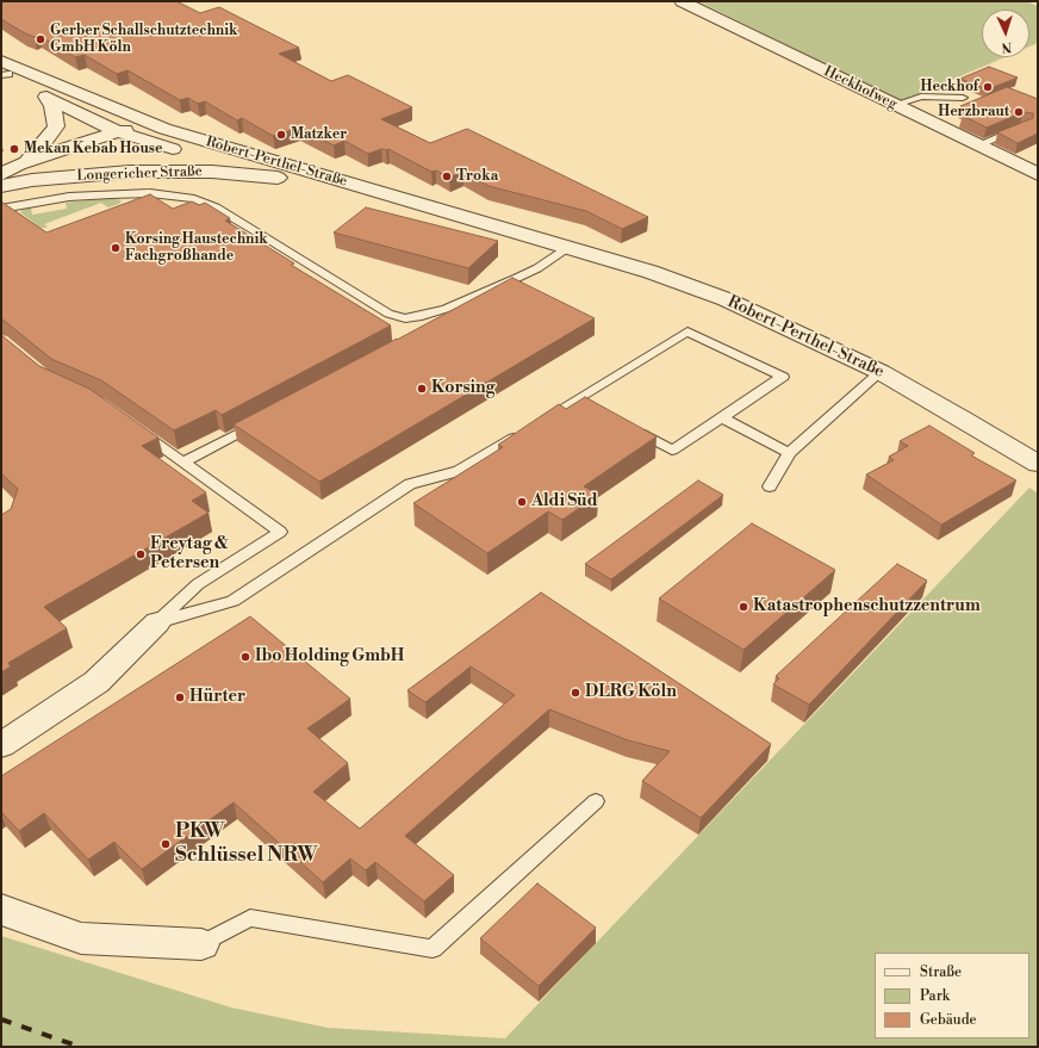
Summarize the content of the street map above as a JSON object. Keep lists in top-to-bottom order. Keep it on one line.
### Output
{"streets":{"street":["Heckhofweg","Robert-Perthel-Straße","Longericher Straße"]},"crossings":[["Robert-Perthel-Straße","Longericher Straße"]],"places":["Gerber Schallschutztechnik GmbH Köln","Heckhof","Herzbraut","Matzker","Mekan Kebab House","Troka","Korsing Haustechnik Fachgroßhande","Korsing","Aldi Süd","Freytag & Petersen","Katastrophenschutzzentrum","Ibo Holding GmbH","DLRG Köln","Hürter","PKW Schlüssel NRW"],"legend":["Straße","Park","Gebäude"],"north":"bottom"}
